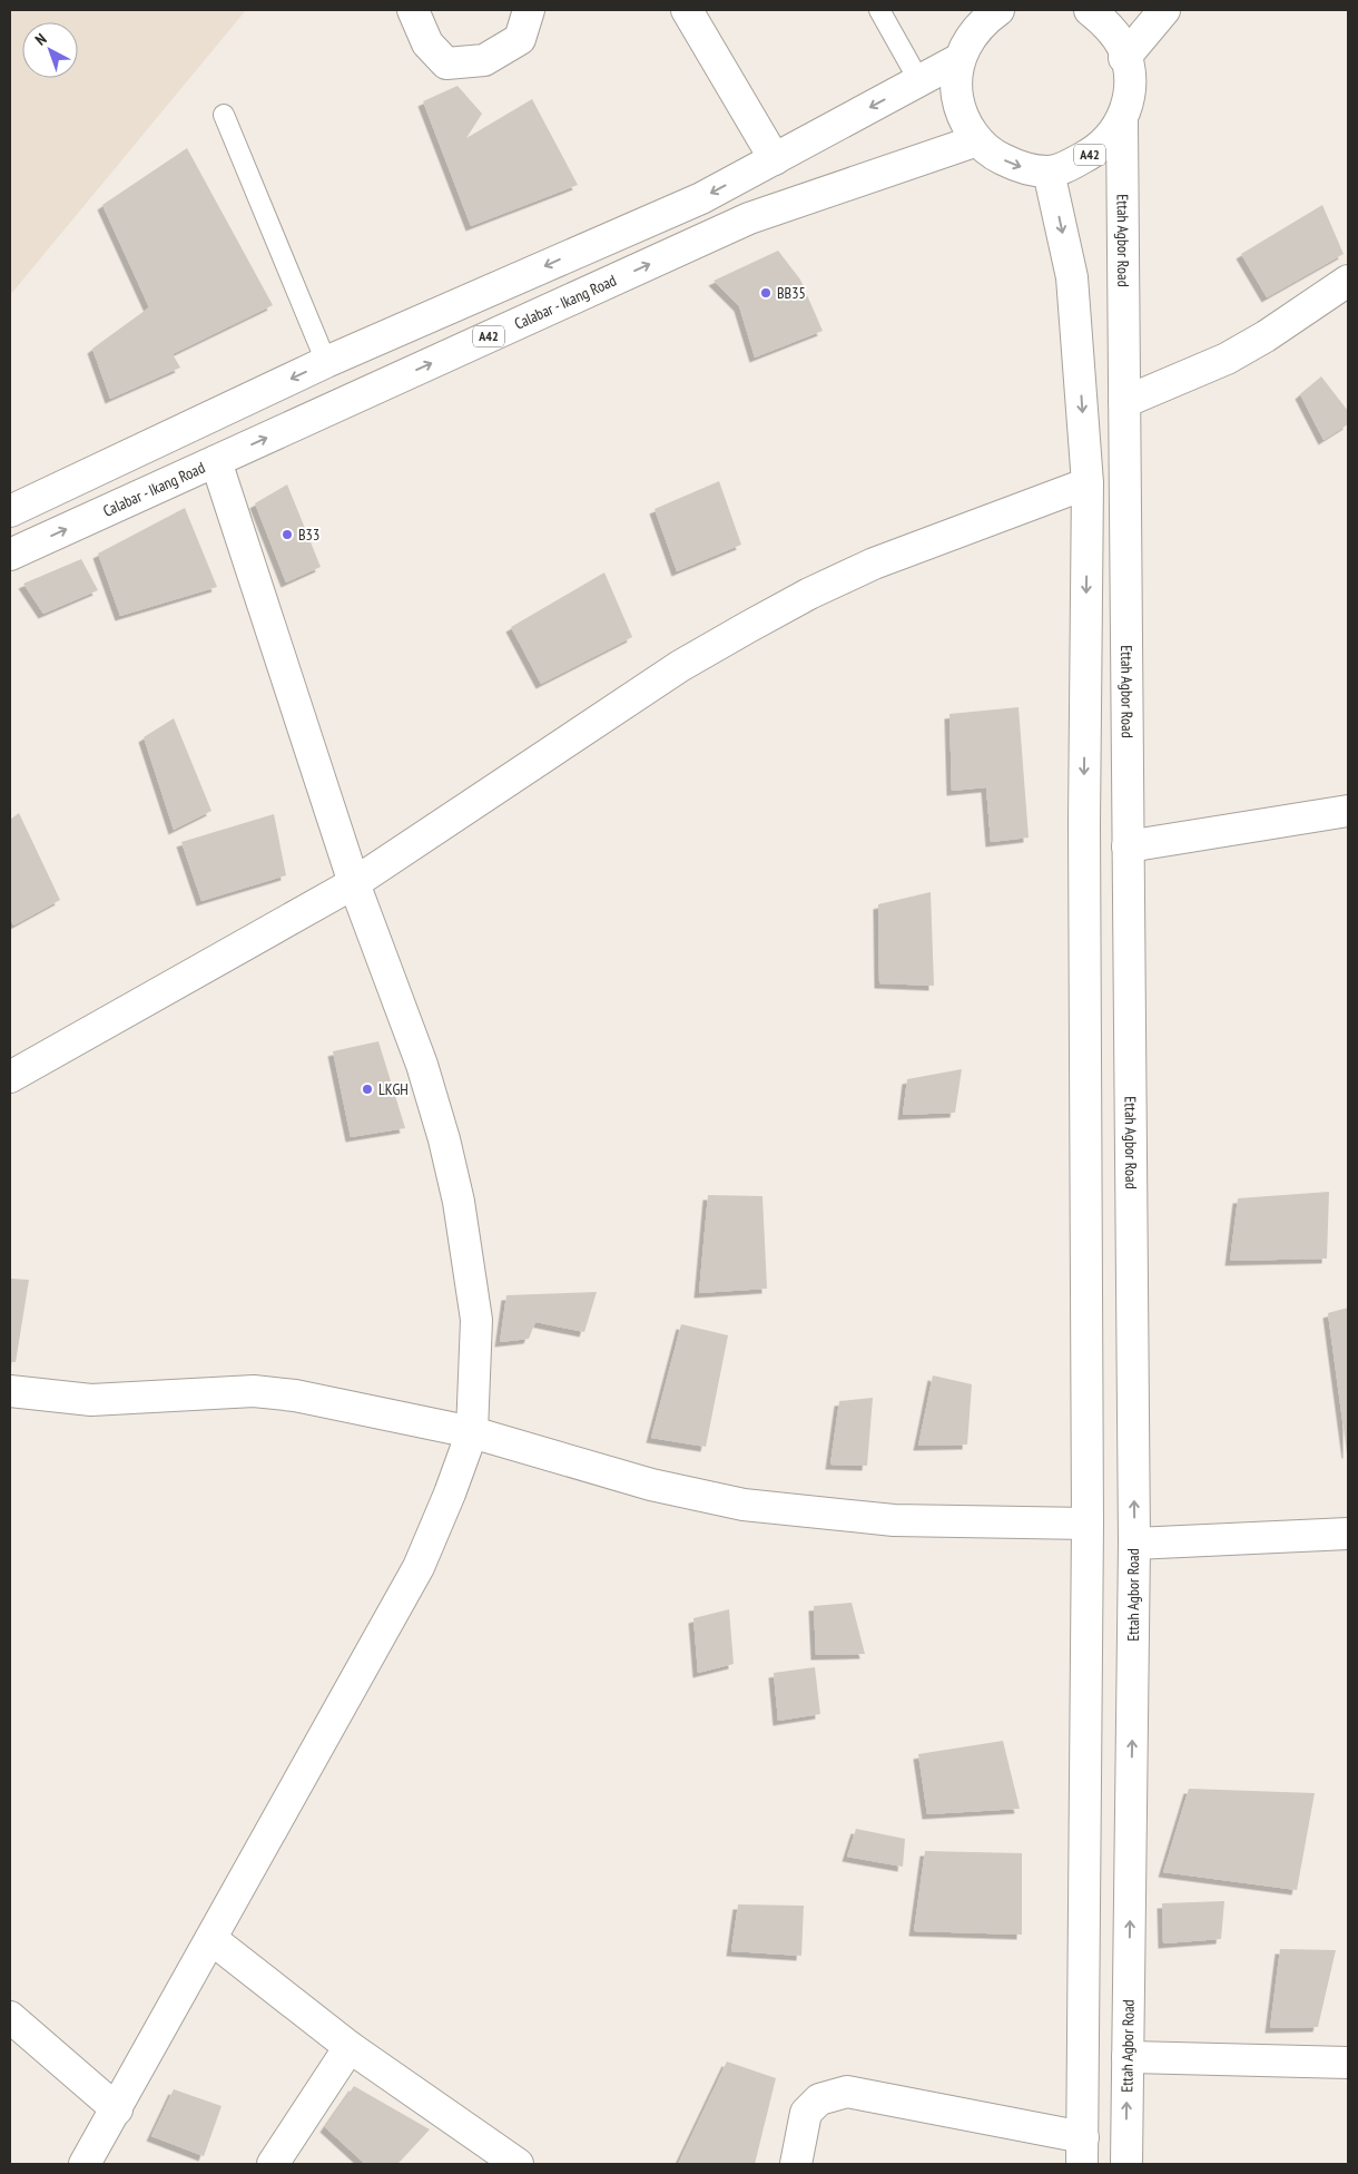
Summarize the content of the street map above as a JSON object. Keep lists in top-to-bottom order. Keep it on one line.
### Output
{"streets":{"main road":["A42","Ettah Agbor Road","Calabar - Ikang Road"]},"crossings":[["A42","Ettah Agbor Road"],["A42","Calabar - Ikang Road"]],"places":["BB35","B33","LKGH"],"north":"top left"}
